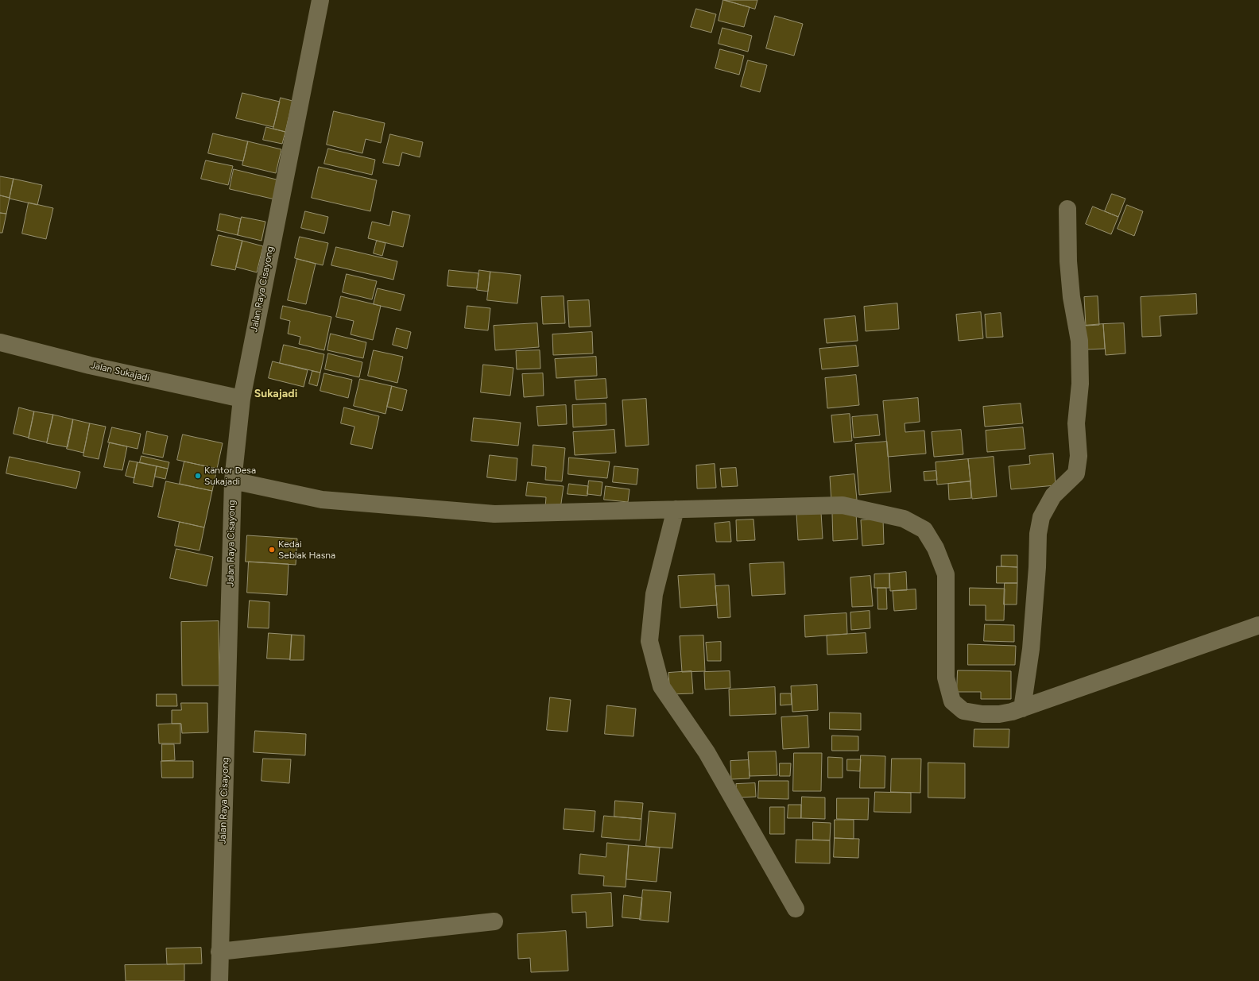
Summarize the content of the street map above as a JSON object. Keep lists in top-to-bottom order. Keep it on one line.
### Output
{"streets":{"street":["Jalan Raya Cisayong","Jalan Sukajadi"]},"crossings":[["Jalan Raya Cisayong","Jalan Sukajadi"]],"districts":["Sukajadi"],"places":["Kantor Desa Sukajadi","Kedai Seblak Hasna"]}
